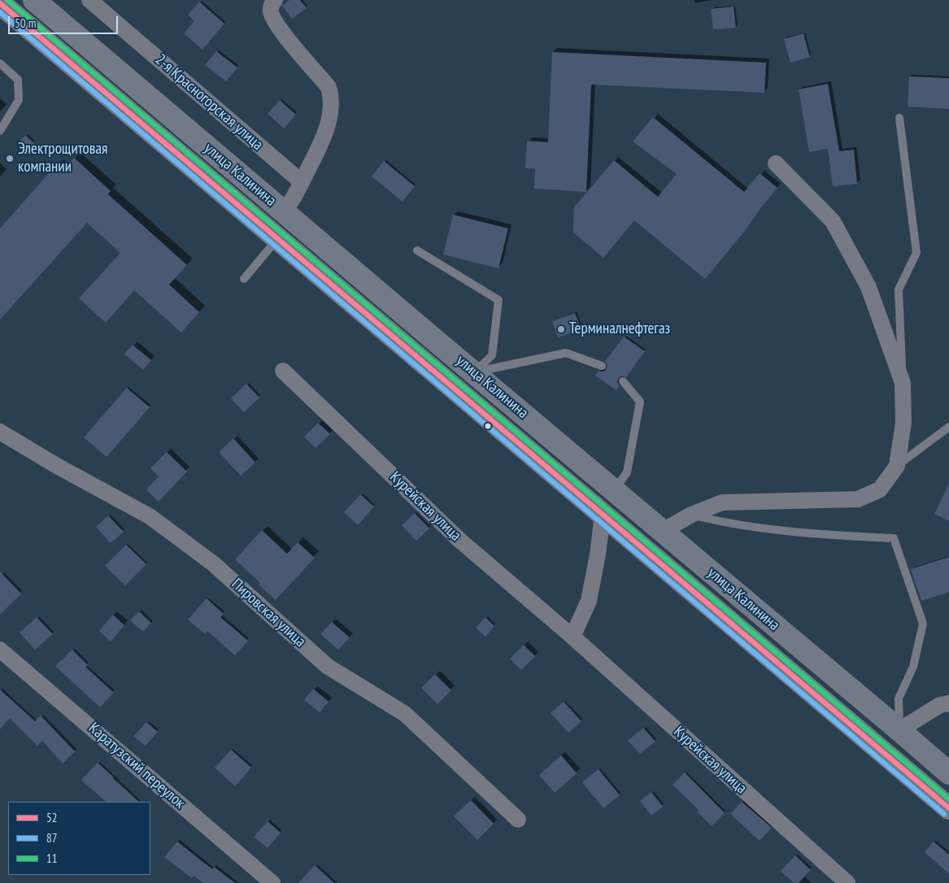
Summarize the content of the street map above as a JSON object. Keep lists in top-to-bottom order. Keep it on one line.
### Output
{"streets":{"main road":["улица Калинина"],"street":["2-я Красногорская улица","Курейская улица","Пировская улица","Каратузский переулок"]},"places":["Электрощитовая компании","Терминалнефтегаз"],"lines":["transit line 11","transit line 52","transit line 87"],"legend":["52","87","11"],"scale_bar":"50 m"}
